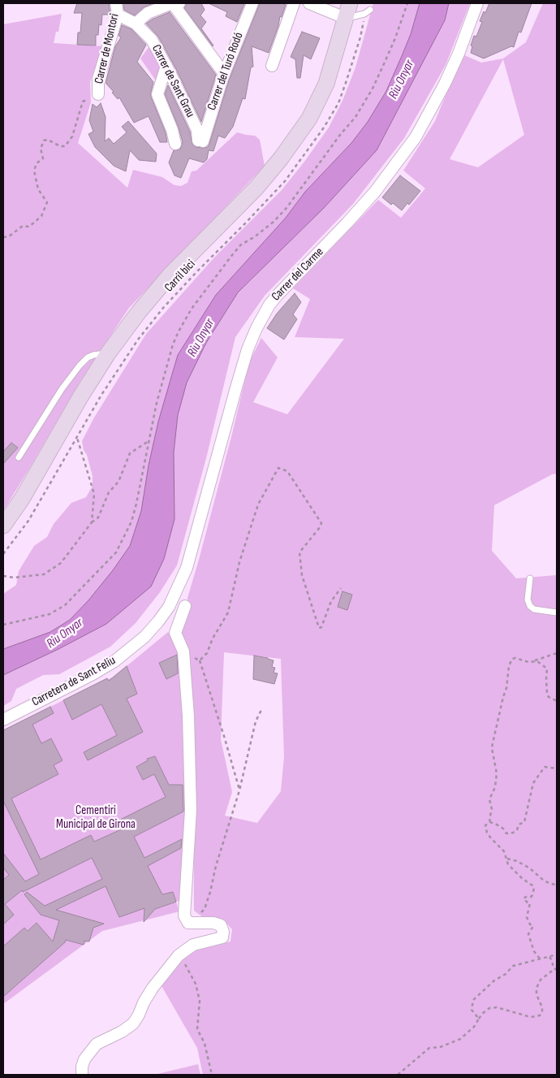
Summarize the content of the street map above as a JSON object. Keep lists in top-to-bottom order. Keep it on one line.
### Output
{"streets":{"street":["Carrer de Montori","Carrer del Turó Rodó","Carrer de Sant Grau","Carrer del Carme","Carretera de Sant Feliu"],"path":["Carril bici"]},"crossings":[["Carrer de Montori","Carrer de Sant Grau"],["Carrer del Turó Rodó","Carrer de Sant Grau"],["Carrer del Carme","Carretera de Sant Feliu"]],"water":["Riu Onyar"],"parks":["Cementiri Municipal de Girona"]}
